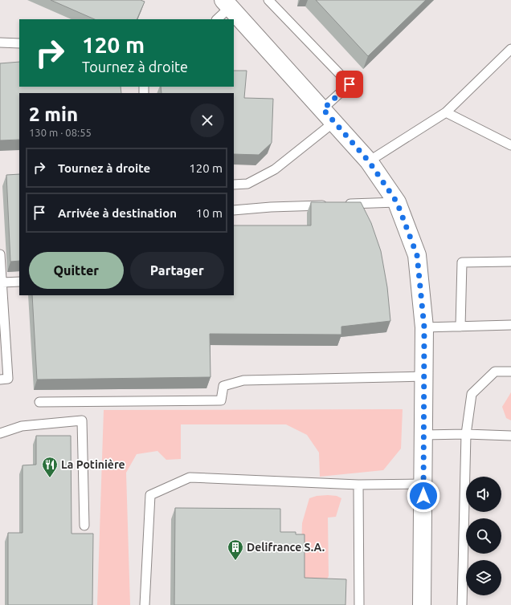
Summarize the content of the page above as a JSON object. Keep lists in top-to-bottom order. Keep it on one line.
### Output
{"places":{"restaurant":["La Potinière"],"building":["Delifrance S.A."]},"page":{"turn":["120 m","Tournez à droite"],"heading":["2 min","130 m · 08:55"],"list":[{"name":"Tournez à droite","value":"120 m"},{"name":"Arrivée à destination","value":"10 m"}],"buttons":["Quitter","Partager"]}}
